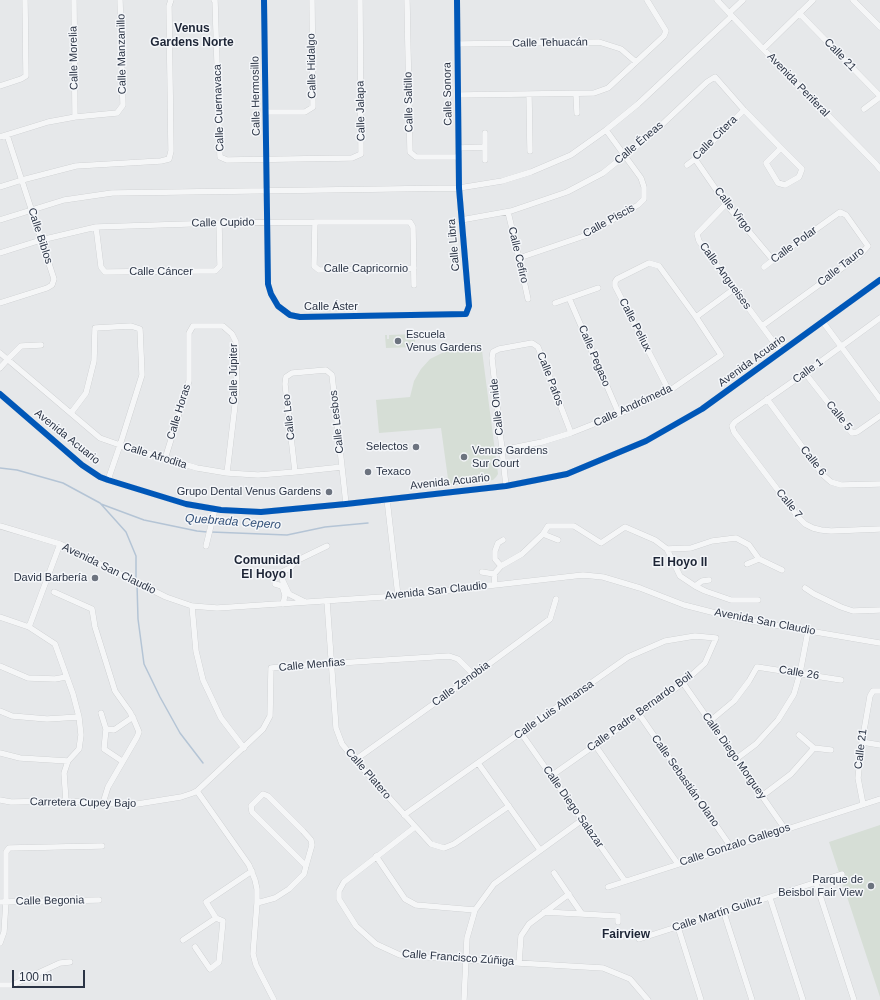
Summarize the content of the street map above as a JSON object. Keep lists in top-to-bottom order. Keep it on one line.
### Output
{"streets":{"street":["Calle Tehuacán","Calle Manzanillo","Calle 21","Calle Morelia","Calle Hidalgo","Avenida Periferal","Calle Sonora","Calle Hermosillo","Calle Saltillo","Calle Cuernavaca","Calle Jalapa","Calle Citera","Calle Éneas","Calle Virgo","Calle Piscis","Calle Cupido","Calle Biblos","Calle Libra","Calle Polar","Calle Cefiro","Calle Tauro","Calle Capricornio","Calle Cáncer","Calle Angueises","Calle Áster","Calle Peliux","Calle Pegaso","Avenida Acuario","Calle 1","Calle Júpiter","Calle Pafos","Calle Andrómeda","Calle Onide","Calle Horas","Calle 5","Calle Leo","Calle Lesbos","Calle Afrodita","Calle 6","Calle 7","Avenida San Claudio","Calle Menfias","Calle 26","Calle Zenobia","Calle Luis Almansa","Calle Padre Bernardo Boil","Calle Diego Morguey","Calle Platero","Calle Sebastián Olano","Carretera Cupey Bajo","Calle Diego Salazar","Calle Gonzalo Gallegos","Calle Begonia","Calle Martín Guiluz","Calle Francisco Zúñiga"]},"crossings":[["Calle Tehuacán","Calle Sonora"],["Calle Manzanillo","Calle Morelia"],["Calle Manzanillo","Calle Biblos"],["Calle 21","Calle Gonzalo Gallegos"],["Calle Hidalgo","Calle Hermosillo"],["Calle Sonora","Calle Saltillo"],["Calle Sonora","Calle Libra"],["Calle Hermosillo","Calle Jalapa"],["Calle Hermosillo","Calle Áster"],["Calle Cuernavaca","Calle Jalapa"],["Calle Citera","Calle Éneas"],["Calle Citera","Calle Virgo"],["Calle Éneas","Calle Piscis"],["Calle Éneas","Calle Libra"],["Calle Éneas","Calle Cefiro"],["Calle Virgo","Calle Polar"],["Calle Virgo","Calle Angueises"],["Calle Piscis","Calle Cefiro"],["Calle Cupido","Calle Biblos"],["Calle Cupido","Calle Capricornio"],["Calle Cupido","Calle Cáncer"],["Calle Cupido","Calle Áster"],["Calle Libra","Calle Áster"],["Calle Polar","Calle Tauro"],["Calle Tauro","Calle Angueises"],["Calle Angueises","Avenida Acuario"],["Calle Peliux","Calle Andrómeda"],["Calle Pegaso","Calle Andrómeda"],["Avenida Acuario","Calle Onide"],["Avenida Acuario","Calle Lesbos"],["Calle 1","Calle 5"],["Calle 1","Calle 6"],["Calle 1","Calle 7"],["Calle Júpiter","Calle Horas"],["Calle Júpiter","Calle Afrodita"],["Calle Pafos","Calle Andrómeda"],["Calle Pafos","Calle Onide"],["Calle Andrómeda","Calle Onide"],["Calle Horas","Calle Afrodita"],["Calle Leo","Calle Lesbos"],["Calle Leo","Calle Afrodita"],["Calle Lesbos","Calle Afrodita"],["Avenida San Claudio","Calle Platero"],["Calle Menfias","Calle Zenobia"],["Calle Menfias","Calle Platero"],["Calle Menfias","Carretera Cupey Bajo"],["Calle 26","Calle Diego Morguey"],["Calle Zenobia","Calle Platero"],["Calle Luis Almansa","Calle Padre Bernardo Boil"],["Calle Luis Almansa","Calle Platero"],["Calle Luis Almansa","Calle Diego Salazar"],["Calle Padre Bernardo Boil","Calle Diego Morguey"],["Calle Padre Bernardo Boil","Calle Sebastián Olano"],["Calle Padre Bernardo Boil","Calle Diego Salazar"],["Calle Diego Morguey","Calle Gonzalo Gallegos"],["Calle Platero","Calle Francisco Zúñiga"],["Calle Sebastián Olano","Calle Gonzalo Gallegos"],["Calle Diego Salazar","Calle Gonzalo Gallegos"]],"districts":["Venus Gardens Norte","Comunidad El Hoyo I","El Hoyo II","Fairview"],"water":["Quebrada Cepero"],"places":["Escuela Venus Gardens","Selectos","Venus Gardens Sur Court","Texaco","Grupo Dental Venus Gardens","David Barbería","Parque de Beisbol Fair View"],"scale_bar":"100 m"}
